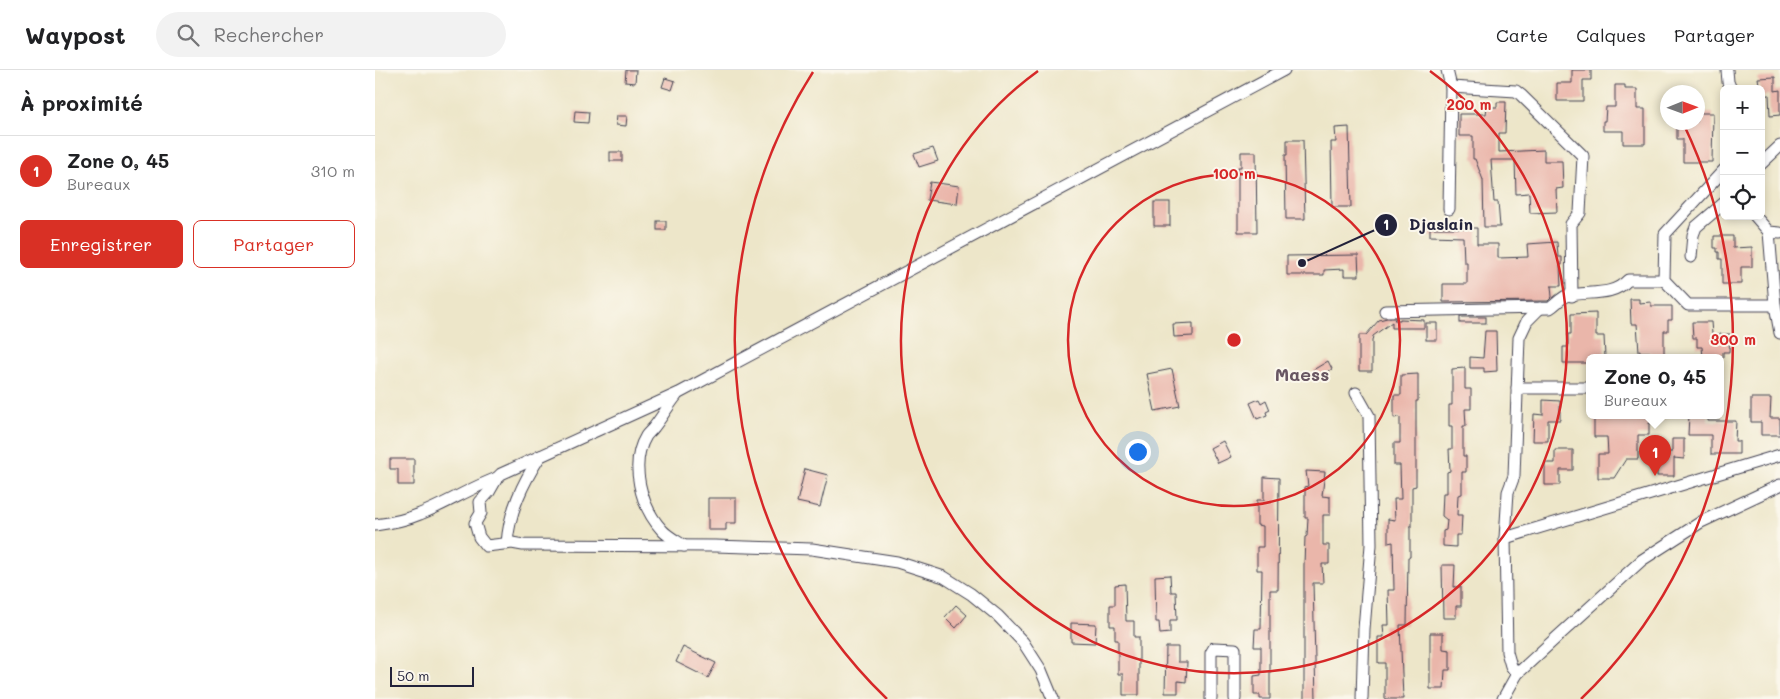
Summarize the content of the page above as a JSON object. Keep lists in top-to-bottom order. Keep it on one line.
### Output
{"districts":["Maess"],"places":["Djaslain"],"scale_bar":"50 m","north":"right","page":{"header":"Waypost","search":"Rechercher","nav":["Carte","Calques","Partager"],"heading":"À proximité","map_buttons":["+","−"],"list":[{"mark":"1","name":"Zone 0, 45","note":"Bureaux","value":"310 m"}],"buttons":["Enregistrer","Partager"],"popup":["Zone 0, 45","Bureaux"],"pins":"1","scale":"50 m"},"rings":["200 m","100 m","300 m"]}
